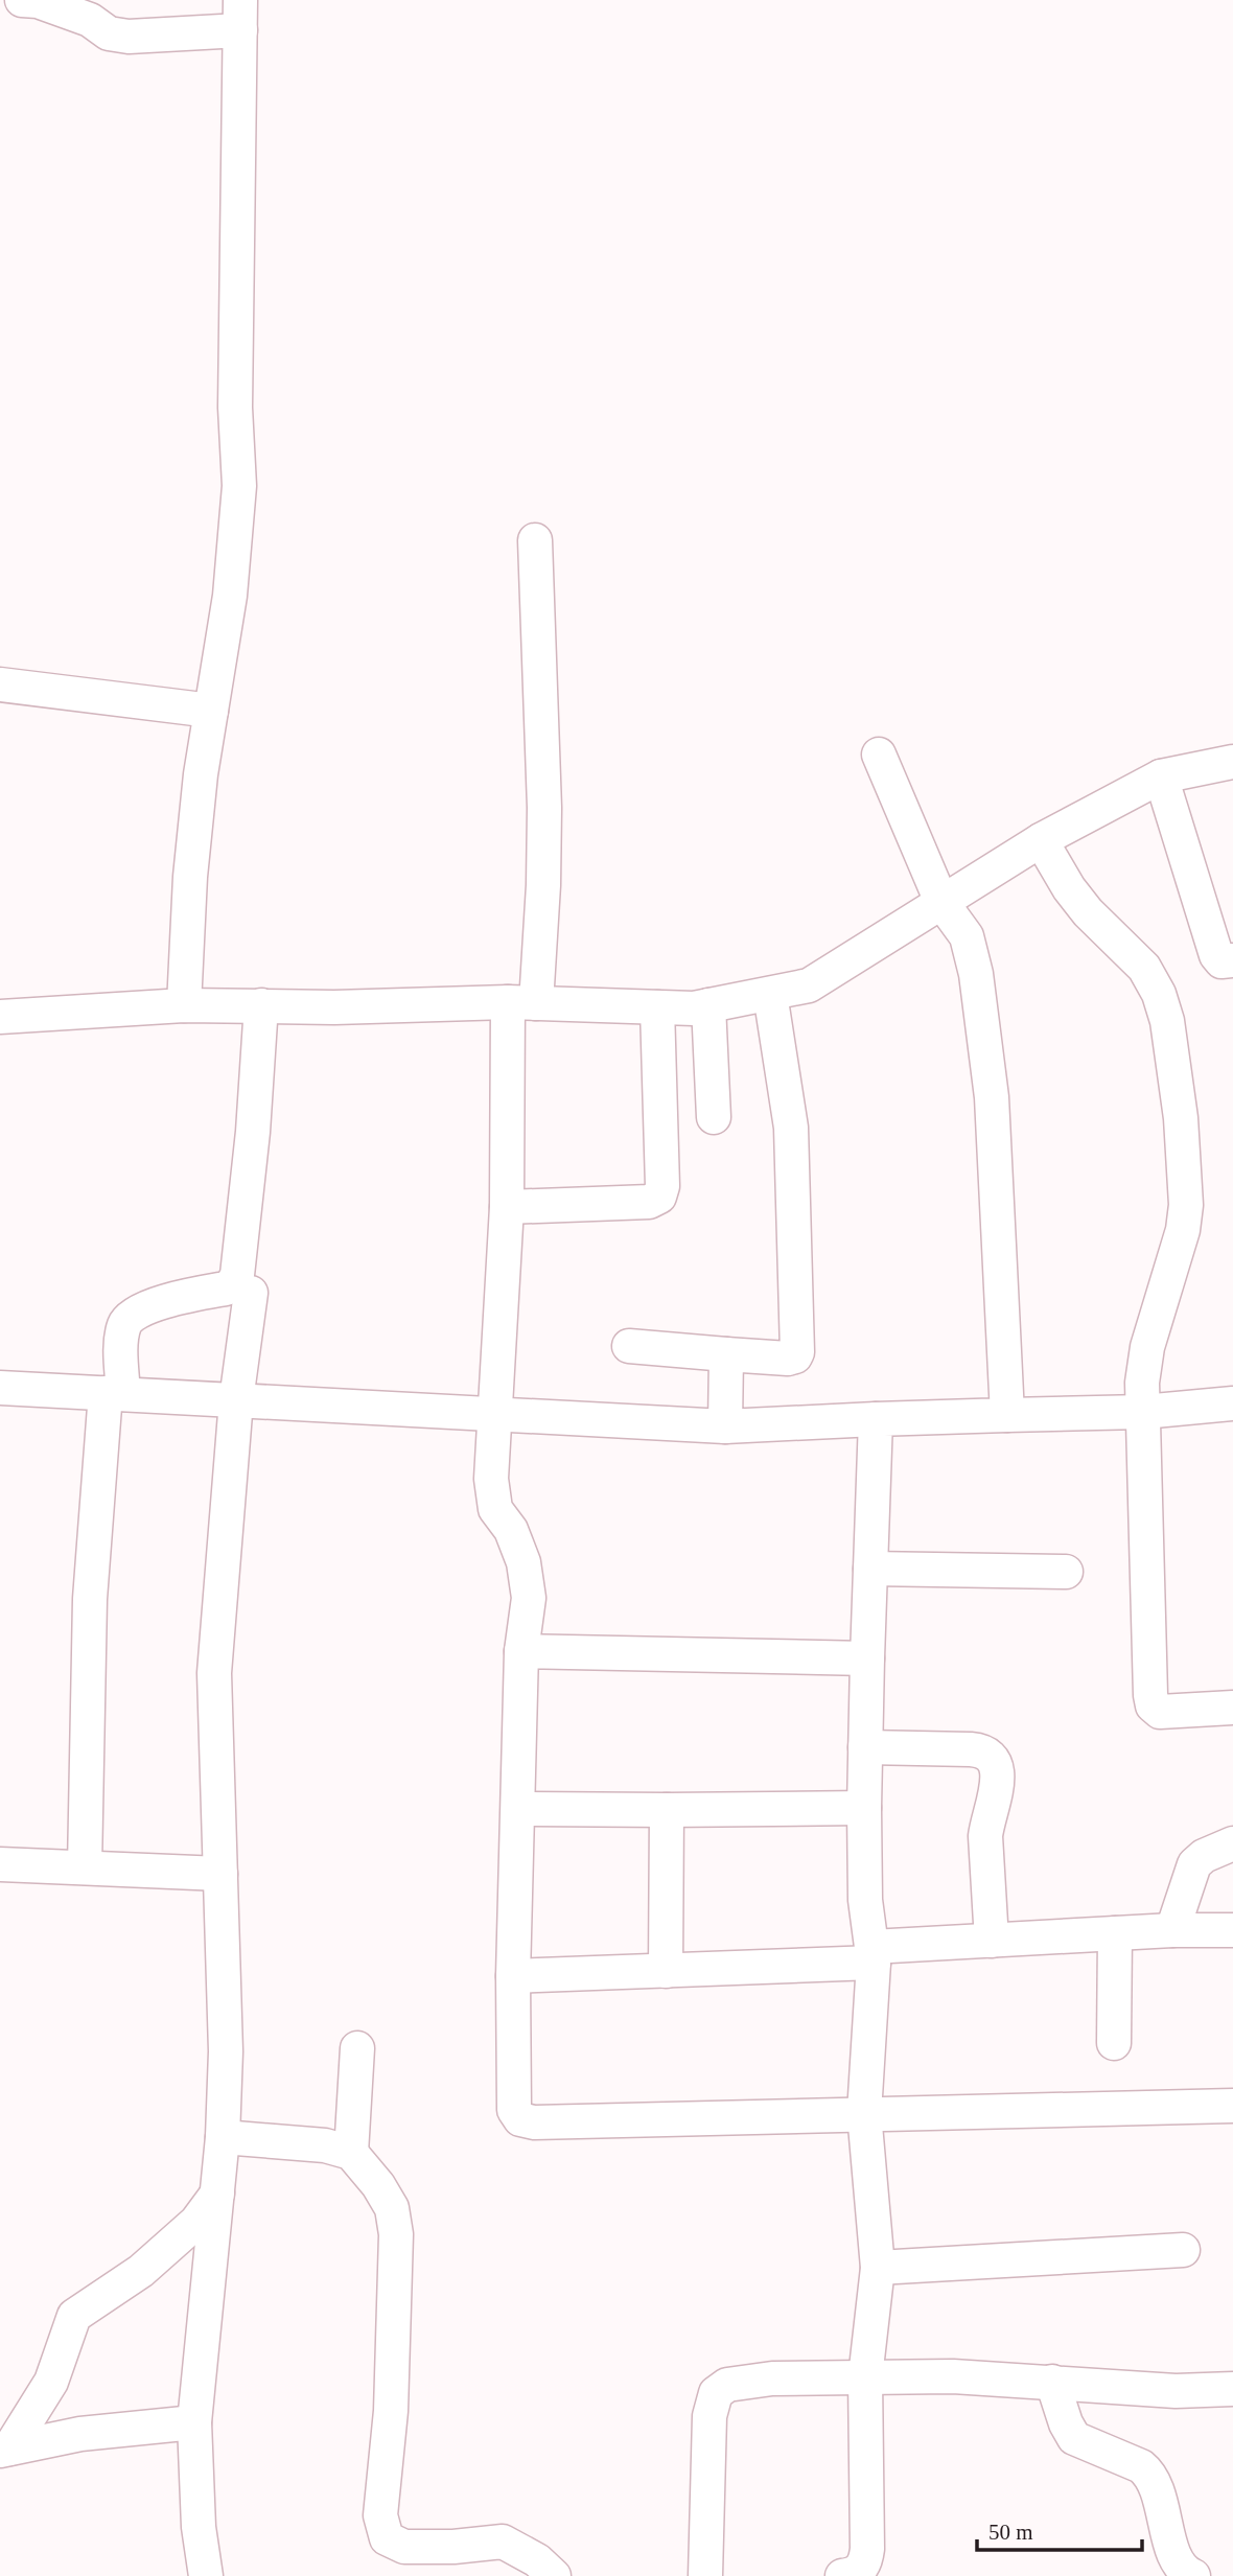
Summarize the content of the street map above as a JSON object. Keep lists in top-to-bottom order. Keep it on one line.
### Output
{"scale_bar":"50 m"}
